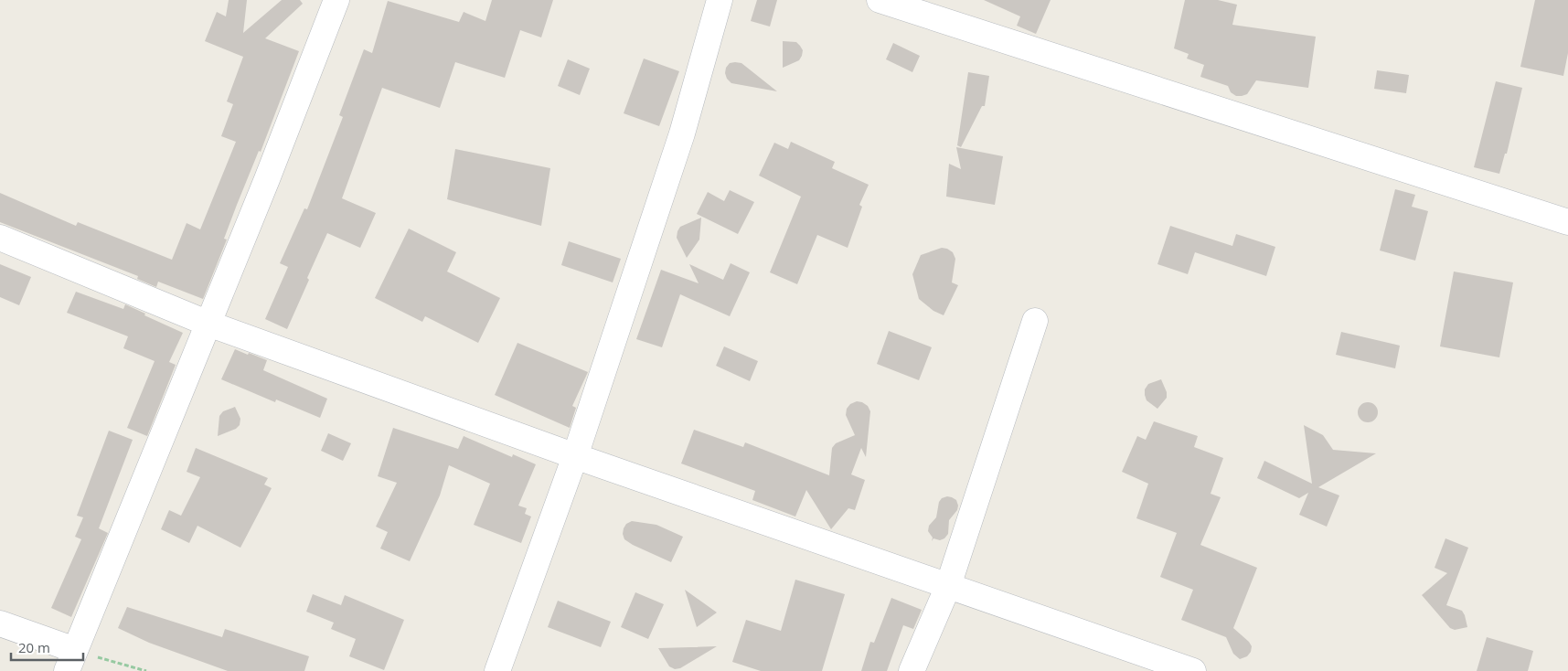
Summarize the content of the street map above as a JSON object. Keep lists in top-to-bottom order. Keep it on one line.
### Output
{"scale_bar":"20 m"}
